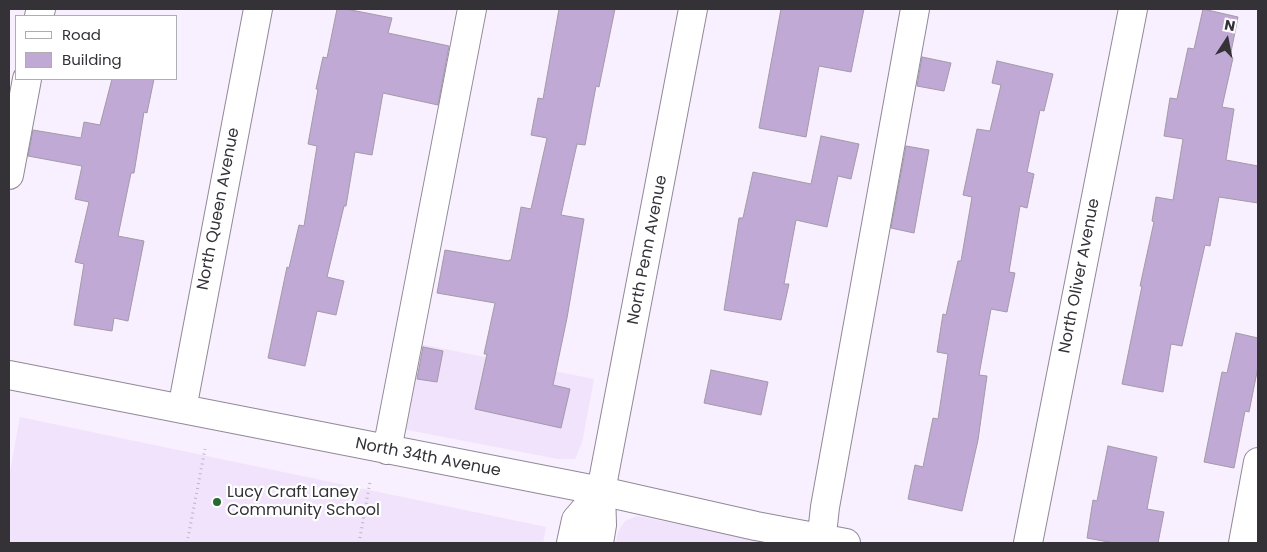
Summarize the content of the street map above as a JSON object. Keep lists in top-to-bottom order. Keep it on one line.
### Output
{"streets":{"street":["North Queen Avenue","North Penn Avenue","North Oliver Avenue","North 34th Avenue"]},"crossings":[["North Queen Avenue","North 34th Avenue"],["North Penn Avenue","North 34th Avenue"]],"places":["Lucy Craft Laney Community School"],"legend":["Road","Building"],"north":"top"}
